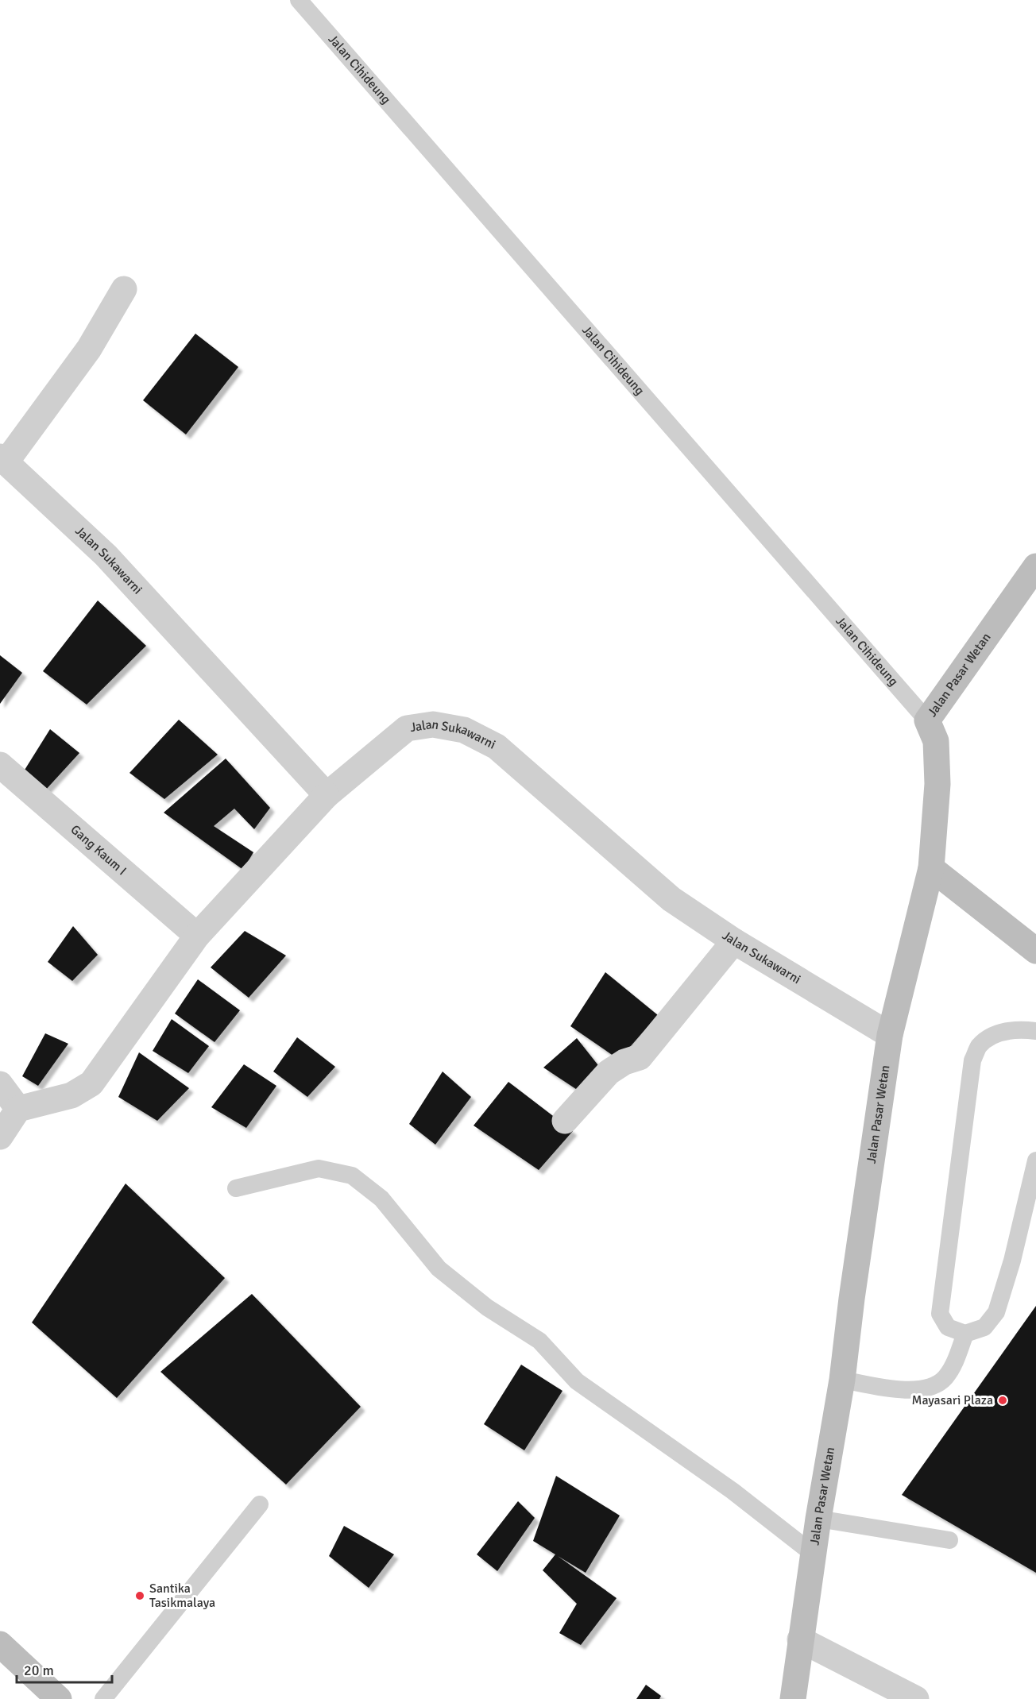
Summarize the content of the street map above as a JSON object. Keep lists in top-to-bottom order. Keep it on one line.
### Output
{"streets":{"main road":["Jalan Pasar Wetan"],"street":["Jalan Sukawarni","Gang Kaum I"],"lane":["Jalan Cihideung"]},"crossings":[["Jalan Cihideung","Jalan Pasar Wetan"],["Jalan Sukawarni","Jalan Pasar Wetan"]],"places":["Mayasari Plaza","Santika Tasikmalaya"],"scale_bar":"20 m"}
